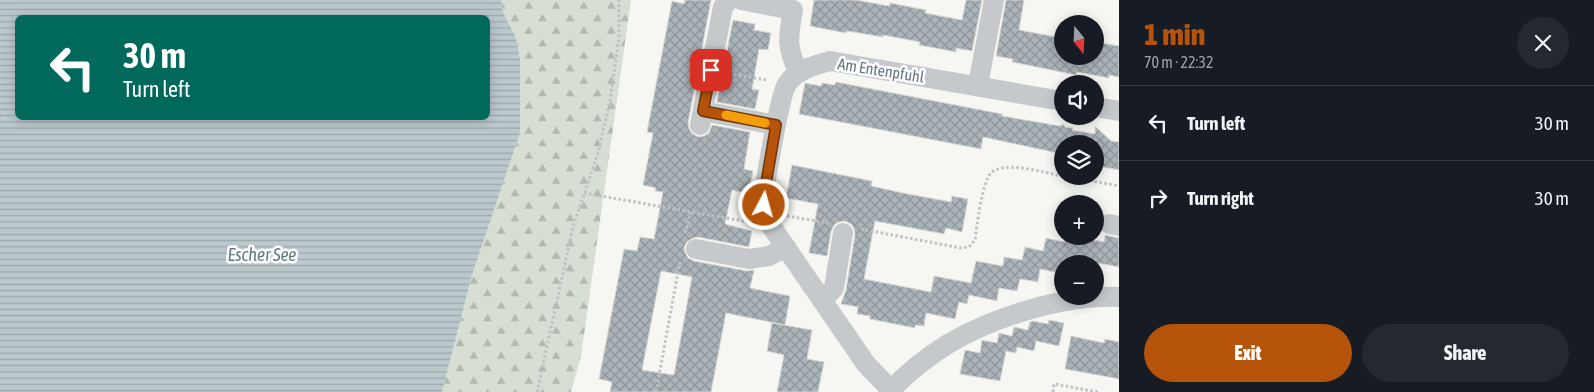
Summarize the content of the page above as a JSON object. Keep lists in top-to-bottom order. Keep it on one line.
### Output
{"streets":{"street":["Am Entenpfuhl"]},"water":["Escher See"],"north":"bottom","page":{"heading":["1 min","70 m · 22:32"],"map_buttons":["+","−"],"turn":["30 m","Turn left"],"list":[{"name":"Turn left","value":"30 m"},{"name":"Turn right","value":"30 m"}],"buttons":["Exit","Share"]}}
